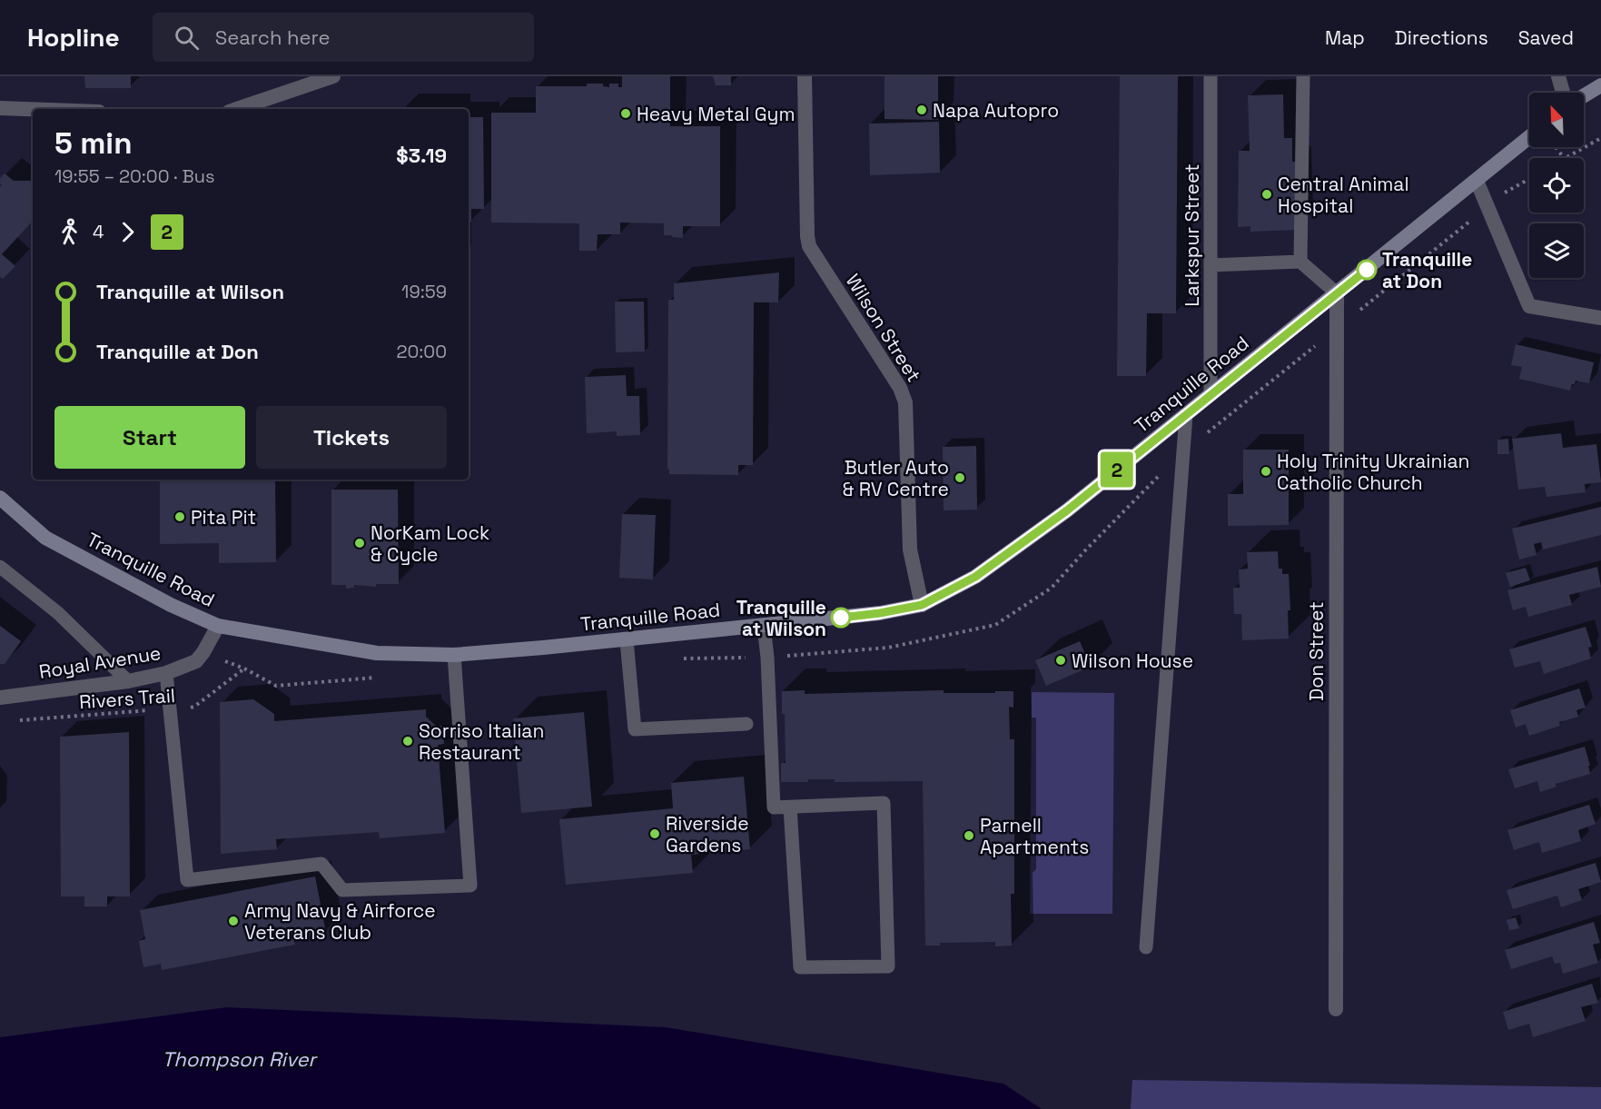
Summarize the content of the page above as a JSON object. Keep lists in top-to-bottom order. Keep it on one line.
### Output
{"streets":{"main road":["Tranquille Road"],"street":["Wilson Street","Don Street","Royal Avenue"],"lane":["Larkspur Street"],"path":["Rivers Trail"]},"crossings":[["Larkspur Street","Tranquille Road"],["Wilson Street","Tranquille Road"],["Tranquille Road","Don Street"],["Tranquille Road","Royal Avenue"]],"water":["Thompson River"],"places":["Napa Autopro","Heavy Metal Gym","Central Animal Hospital","Tranquille at Don","Holy Trinity Ukrainian Catholic Church","Butler Auto & RV Centre","Pita Pit","NorKam Lock & Cycle","Tranquille at Wilson","Wilson House","Sorriso Italian Restaurant","Riverside Gardens","Parnell Apartments","Army Navy & Airforce Veterans Club"],"lines":["bus line 2"],"north":"top left","page":{"header":"Hopline","search":"Search here","nav":["Map","Directions","Saved"],"on_map":"2","heading":["5 min","19:55 – 20:00 · Bus","$3.19"],"legs":["4","2"],"list":[{"name":"Tranquille at Wilson","value":"19:59"},{"name":"Tranquille at Don","value":"20:00"}],"buttons":["Start","Tickets"]}}
